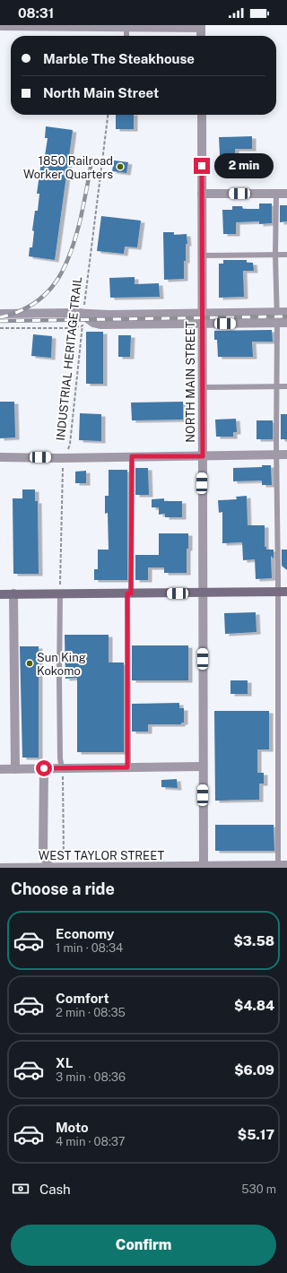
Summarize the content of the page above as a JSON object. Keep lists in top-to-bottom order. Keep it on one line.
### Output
{"streets":{"street":["NORTH MAIN STREET","WEST TAYLOR STREET"],"path":["INDUSTRIAL HERITAGE TRAIL"]},"crossings":[["NORTH MAIN STREET","WEST TAYLOR STREET"]],"places":["1850 Railroad Worker Quarters","Sun King Kokomo"],"page":{"status":"08:31","banner":["Marble The Steakhouse","North Main Street"],"bubble":"2 min","heading":"Choose a ride","list":[{"name":"Economy","note":"1 min · 08:34","value":"$3.58"},{"name":"Comfort","note":"2 min · 08:35","value":"$4.84"},{"name":"XL","note":"3 min · 08:36","value":"$6.09"},{"name":"Moto","note":"4 min · 08:37","value":"$5.17"}],"pay":["Cash","530 m"],"buttons":"Confirm"}}
